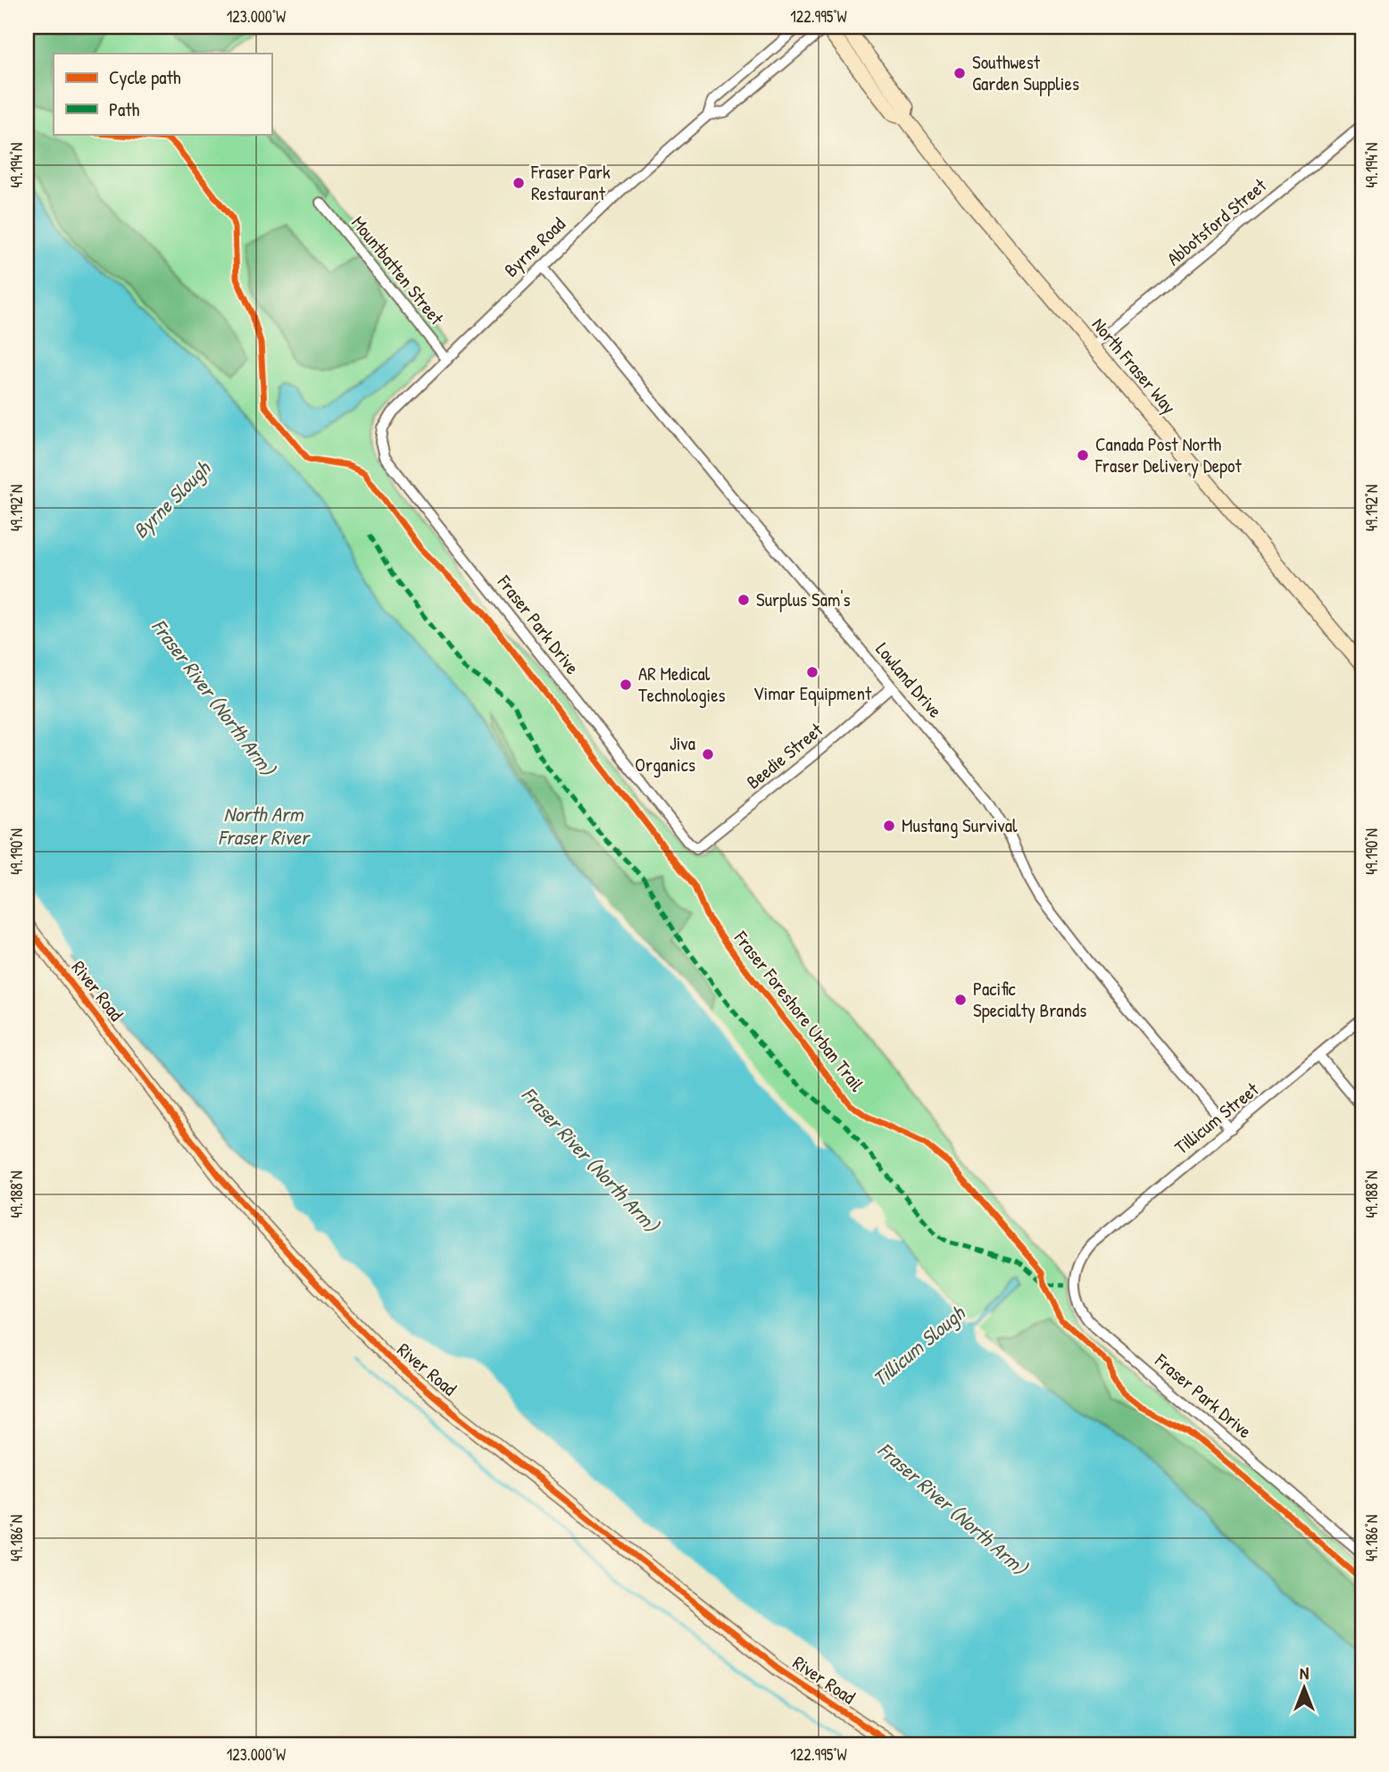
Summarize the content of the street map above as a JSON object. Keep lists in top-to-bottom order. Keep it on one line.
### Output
{"streets":{"street":["Abbotsford Street","Byrne Road","Mountbatten Street","North Fraser Way","Fraser Park Drive","Lowland Drive","Beedie Street","River Road","Tillicum Street"],"cycle path":["Fraser Foreshore Urban Trail"]},"crossings":[["Abbotsford Street","North Fraser Way"],["Byrne Road","Mountbatten Street"],["Byrne Road","North Fraser Way"],["Byrne Road","Fraser Park Drive"],["Byrne Road","Lowland Drive"],["Fraser Park Drive","Beedie Street"],["Fraser Park Drive","Tillicum Street"],["Lowland Drive","Beedie Street"],["Lowland Drive","Tillicum Street"]],"water":["Byrne Slough","Fraser River (North Arm)","North Arm Fraser River","Tillicum Slough"],"places":["Southwest Garden Supplies","Fraser Park Restaurant","Canada Post North Fraser Delivery Depot","Surplus Sam's","Vimar Equipment","AR Medical Technologies","Jiva Organics","Mustang Survival","Pacific Specialty Brands"],"legend":["Cycle path","Path"],"north":"top","coordinates":["123.000°W","122.995°W","49.194°N","49.192°N","49.190°N","49.188°N","49.186°N"]}
